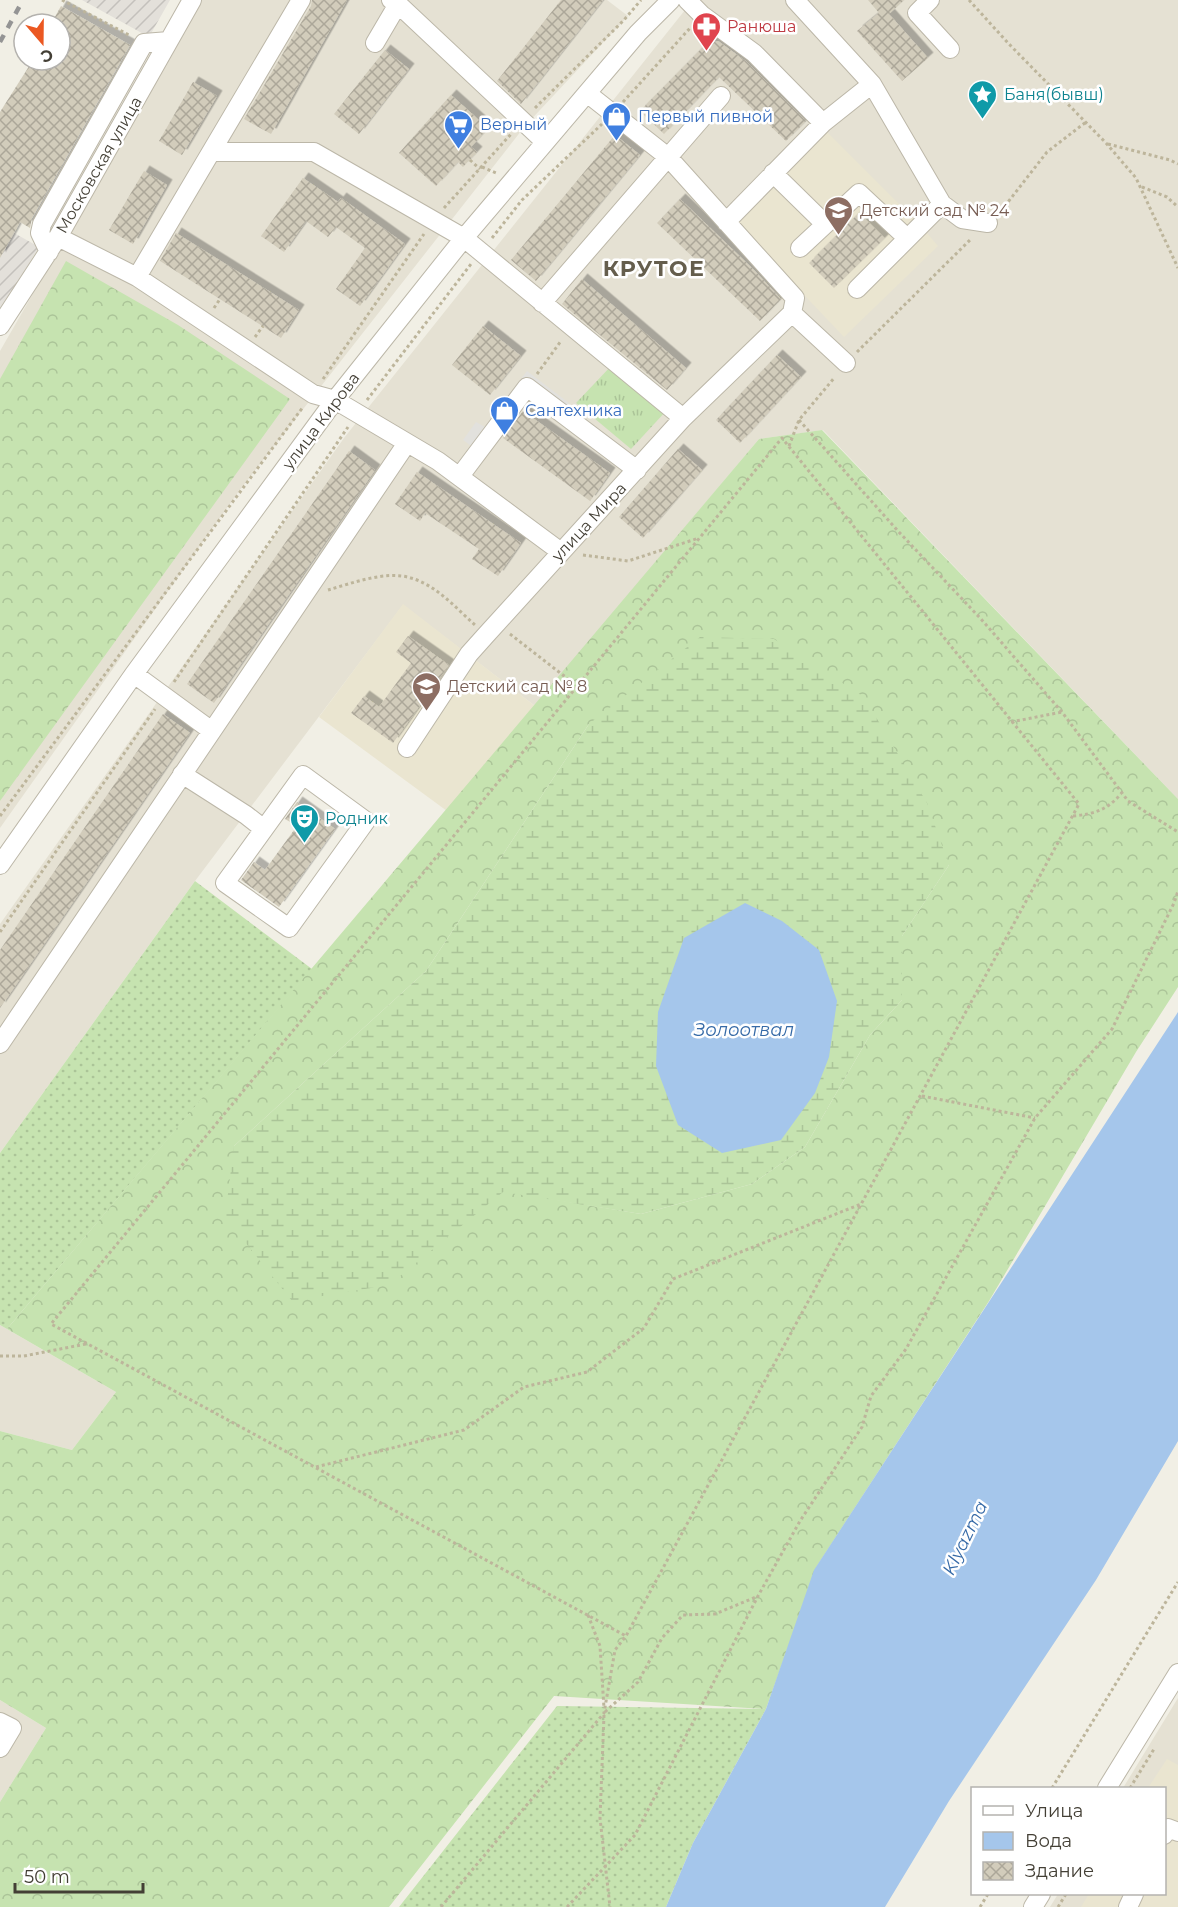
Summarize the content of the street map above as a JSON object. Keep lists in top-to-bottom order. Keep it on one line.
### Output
{"streets":{"street":["Московская улица","улица Кирова","улица Мира"]},"districts":["КРУТОЕ"],"water":["Золоотвал","Klyazma"],"places":{"pharmacy":["Ранюша"],"place":["Баня(бывш)"],"shop":["Первый пивной","Сантехника"],"supermarket":["Верный"],"school or university":["Детский сад № 24","Детский сад № 8"],"theatre":["Родник"]},"legend":["Улица","Вода","Здание"],"scale_bar":"50 m","north":"bottom"}
